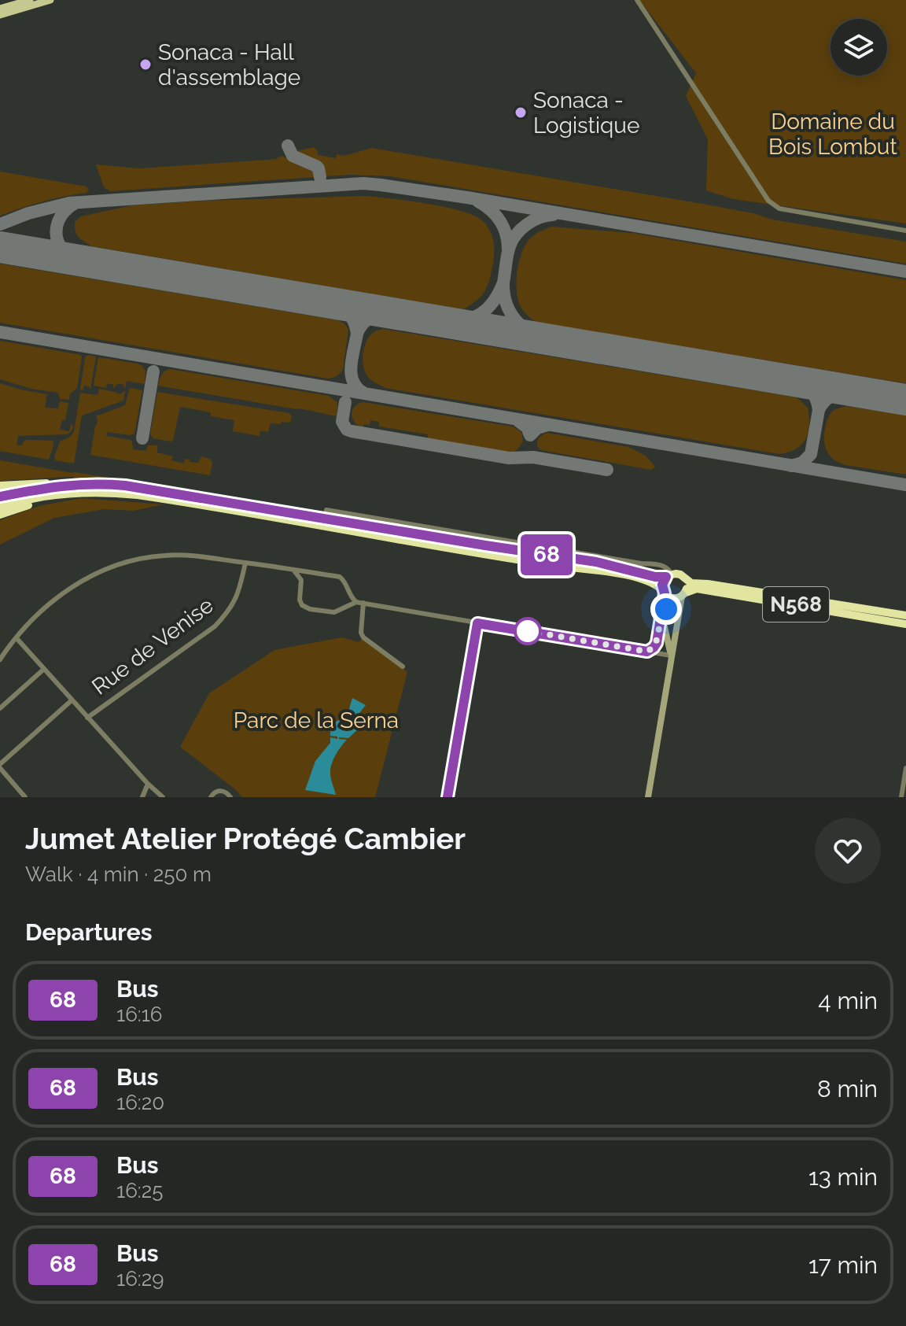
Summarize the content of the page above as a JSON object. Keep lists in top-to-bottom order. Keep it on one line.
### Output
{"streets":{"highway":["N568"],"street":["Rue de Venise"]},"parks":["Domaine du Bois Lombut","Parc de la Serna"],"places":["Sonaca - Hall d'assemblage","Sonaca - Logistique"],"lines":["bus line 68"],"page":{"on_map":"68","heading":[["Jumet Atelier Protégé Cambier","Walk · 4 min · 250 m"],"Departures"],"list":[{"mark":"68","name":"Bus","note":"16:16","value":"4 min"},{"mark":"68","name":"Bus","note":"16:20","value":"8 min"},{"mark":"68","name":"Bus","note":"16:25","value":"13 min"},{"mark":"68","name":"Bus","note":"16:29","value":"17 min"}]}}
